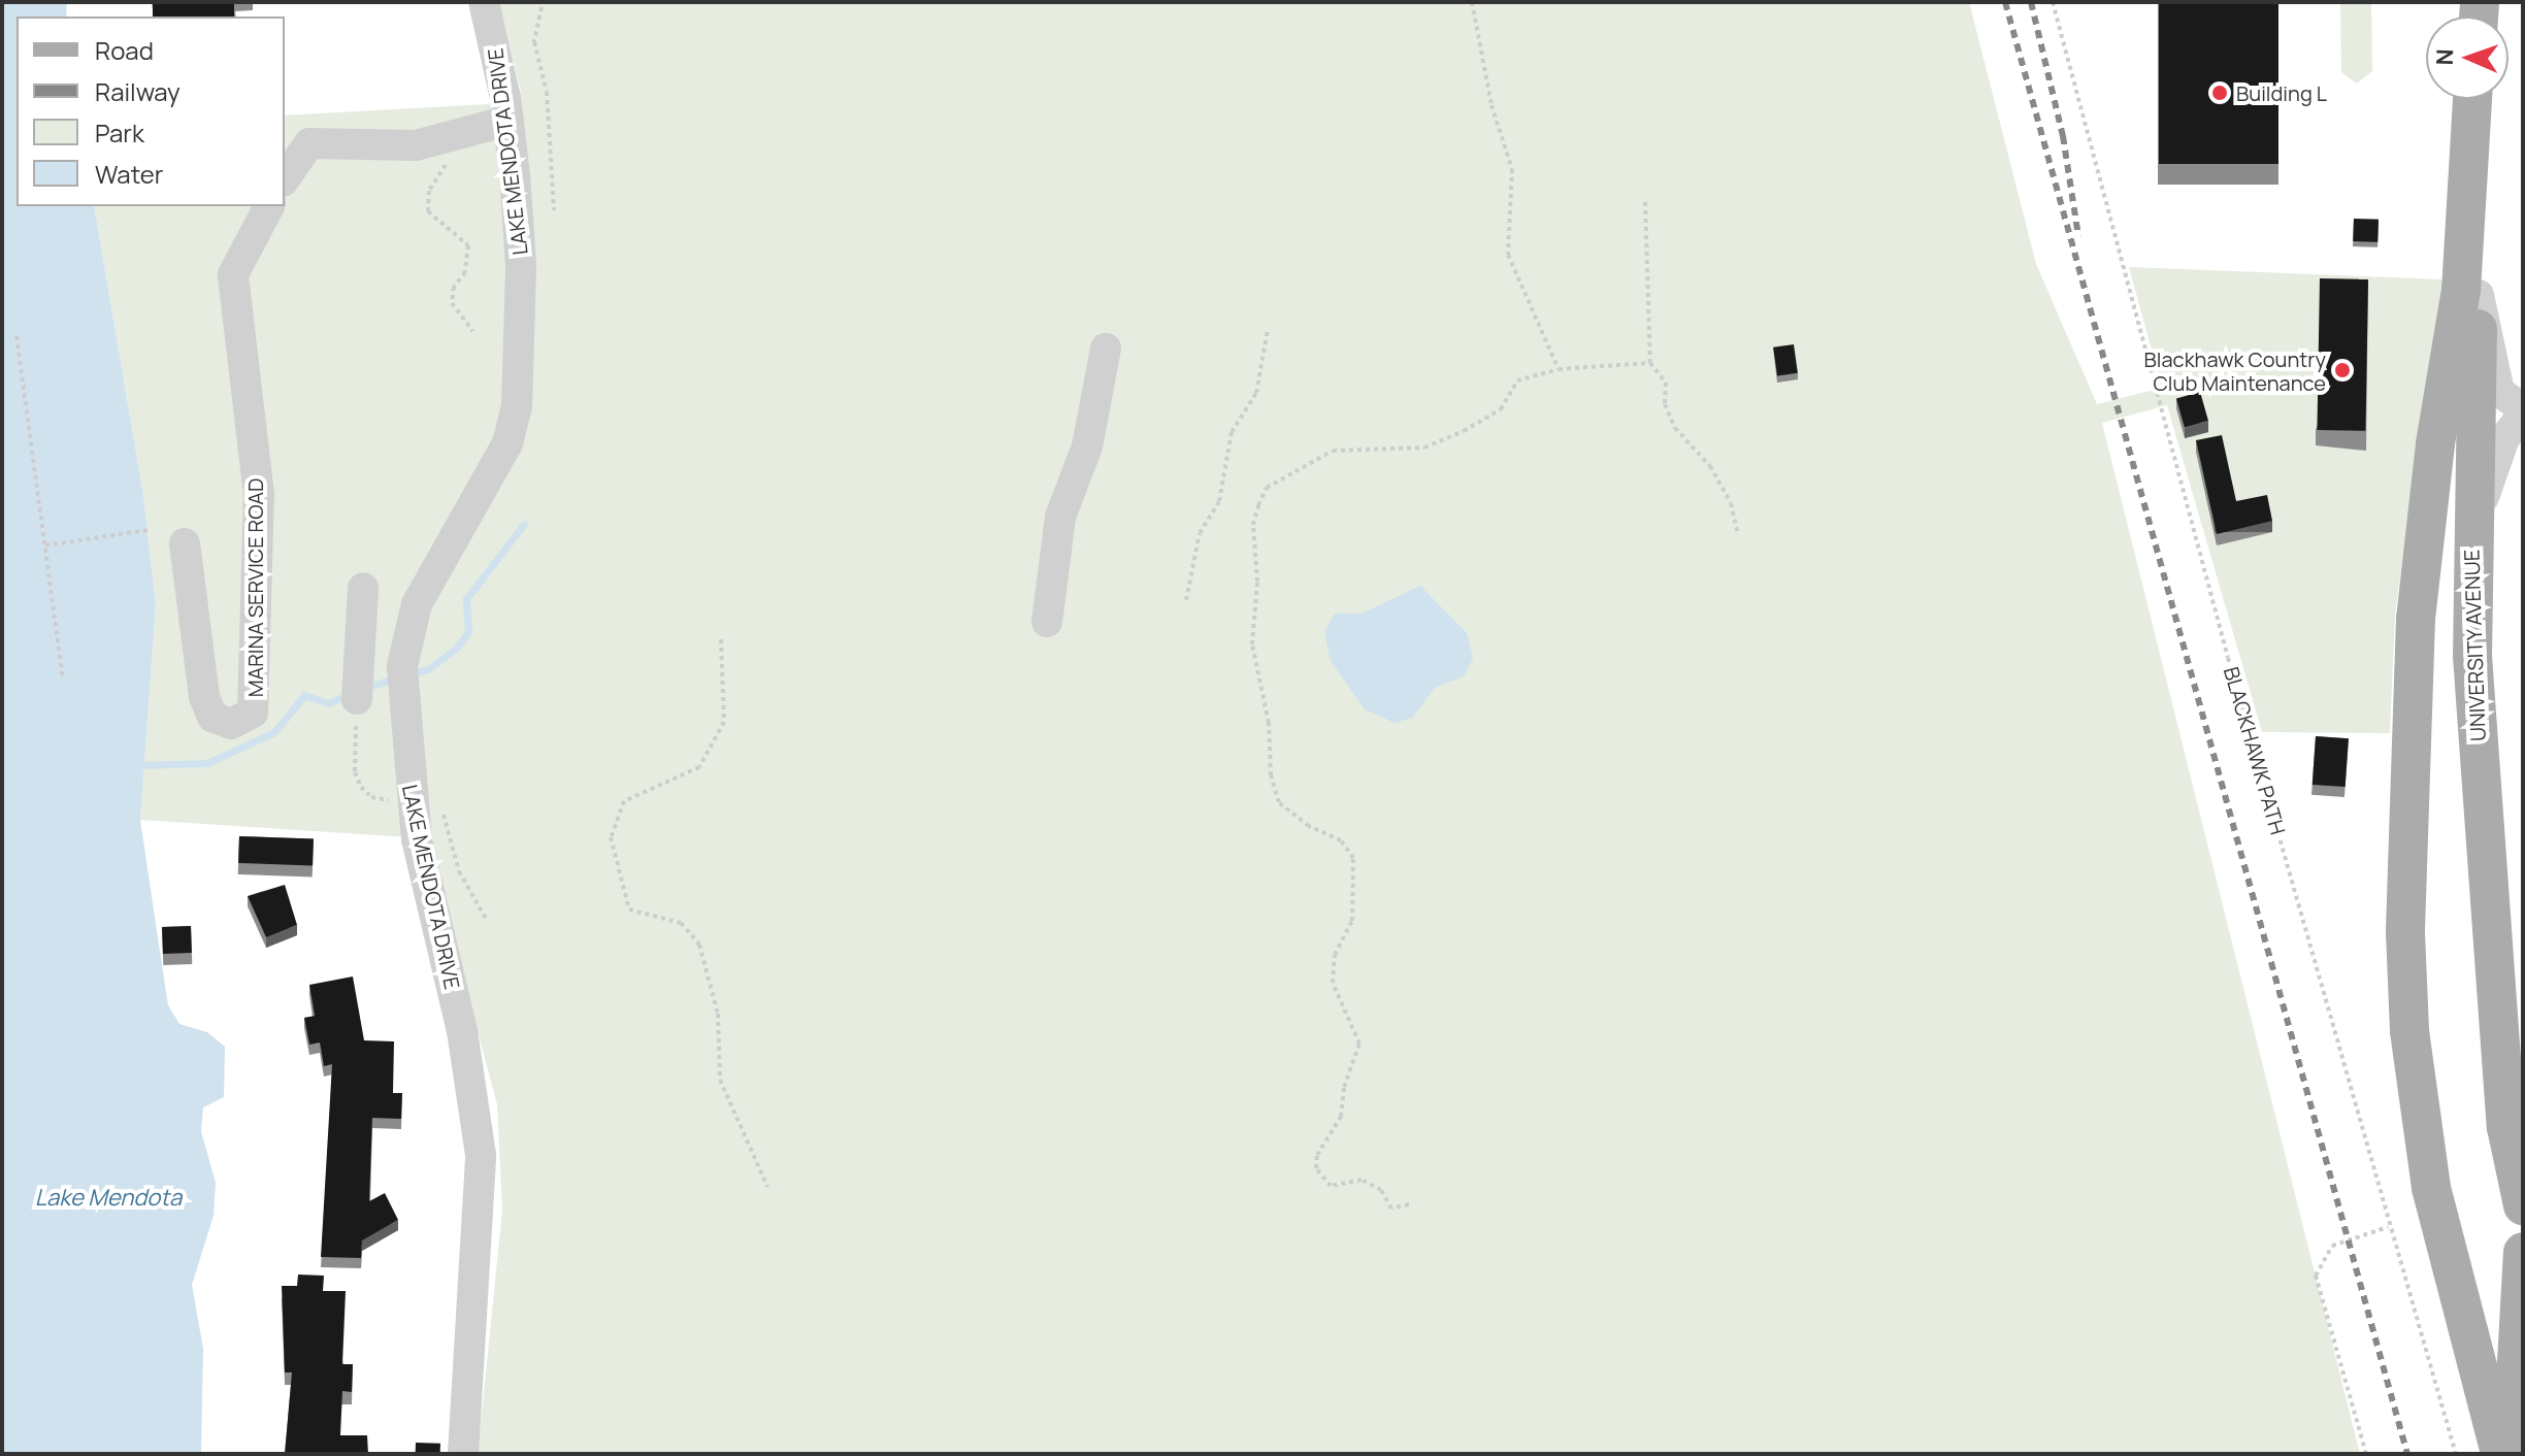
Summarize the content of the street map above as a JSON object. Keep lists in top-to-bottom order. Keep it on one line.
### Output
{"streets":{"main road":["UNIVERSITY AVENUE"],"street":["LAKE MENDOTA DRIVE","MARINA SERVICE ROAD"],"path":["BLACKHAWK PATH"]},"water":["Lake Mendota"],"places":["Building L","Blackhawk Country Club Maintenance"],"legend":["Road","Railway","Park","Water"],"north":"left"}
